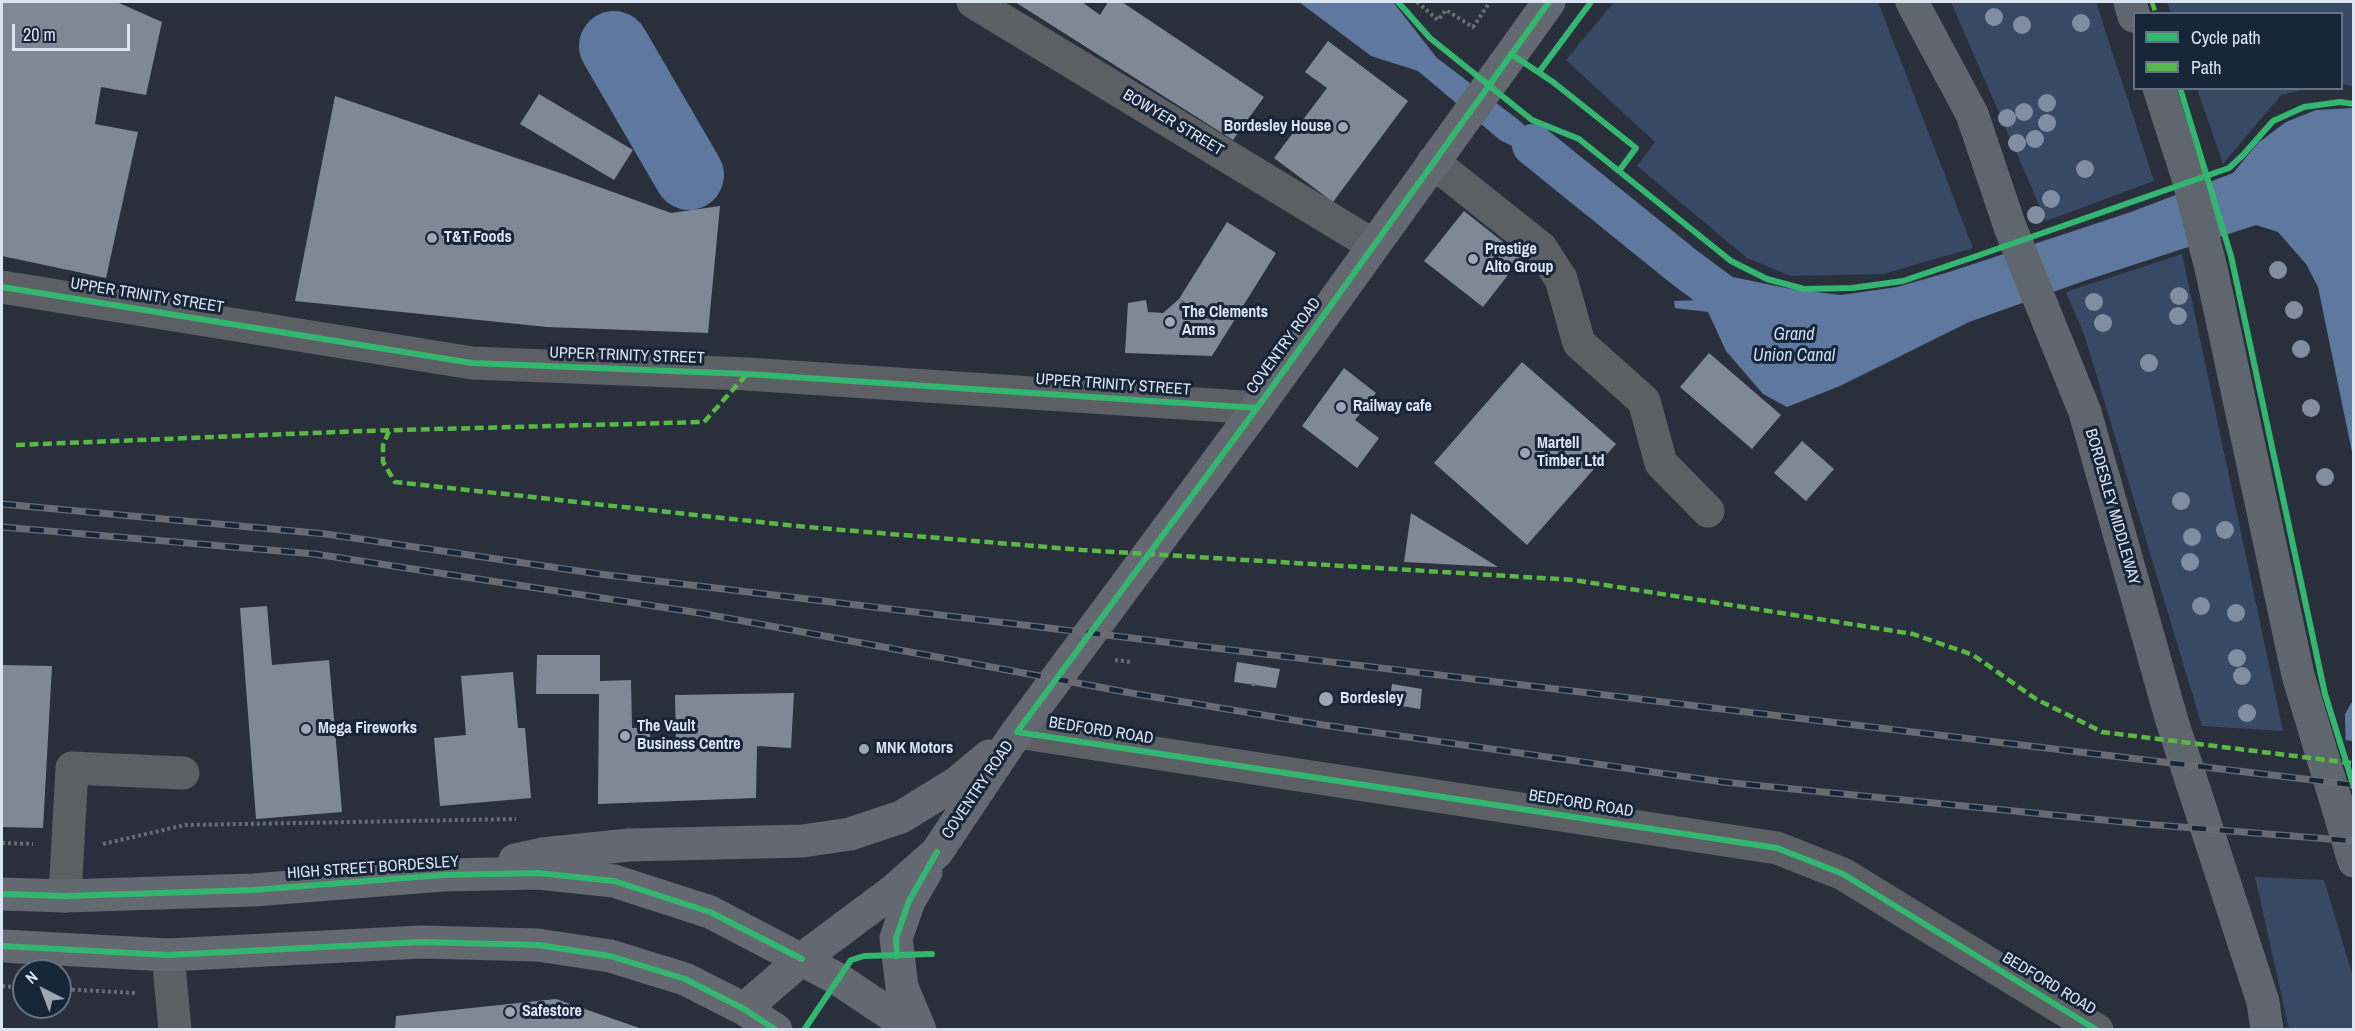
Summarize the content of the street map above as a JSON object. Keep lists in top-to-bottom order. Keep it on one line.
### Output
{"streets":{"highway":["BORDESLEY MIDDLEWAY"],"main road":["COVENTRY ROAD","HIGH STREET BORDESLEY"],"street":["BOWYER STREET","UPPER TRINITY STREET","BEDFORD ROAD"]},"crossings":[["BOWYER STREET","COVENTRY ROAD"],["UPPER TRINITY STREET","COVENTRY ROAD"],["COVENTRY ROAD","BEDFORD ROAD"],["COVENTRY ROAD","HIGH STREET BORDESLEY"]],"water":["Grand Union Canal"],"places":["Bordesley House","T&T Foods","Prestige Alto Group","The Clements Arms","Railway cafe","Martell Timber Ltd","Bordesley","Mega Fireworks","The Vault Business Centre","MNK Motors","Safestore"],"legend":["Cycle path","Path"],"scale_bar":"20 m","north":"top left"}
